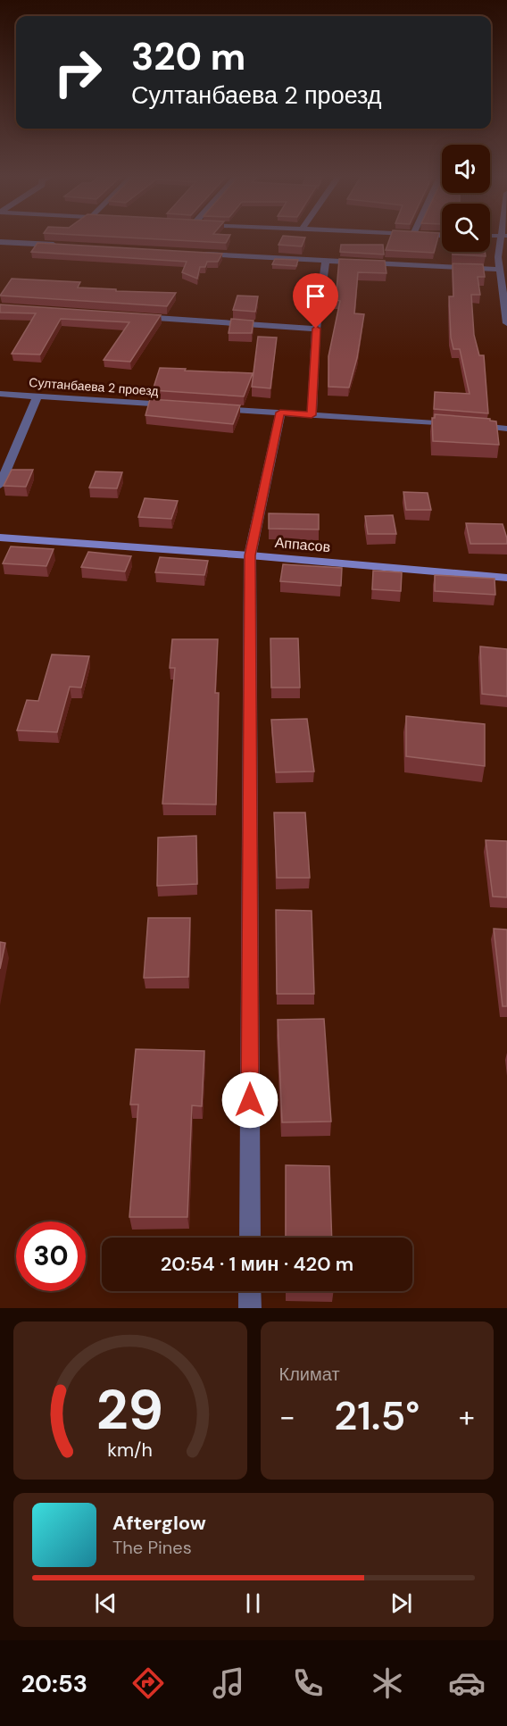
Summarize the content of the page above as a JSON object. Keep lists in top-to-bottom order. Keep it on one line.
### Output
{"streets":{"street":["Султанбаева 2 проезд","Аппасов"]},"page":{"turn":["320 m","Султанбаева 2 проезд"],"limit":"30","trip":"20:54 · 1 мин · 420 m","tile":"Климат","heat":["−","21.5°","+"],"song":["Afterglow","The Pines"],"tabs":"20:53","gauge":["29","km/h"]}}
